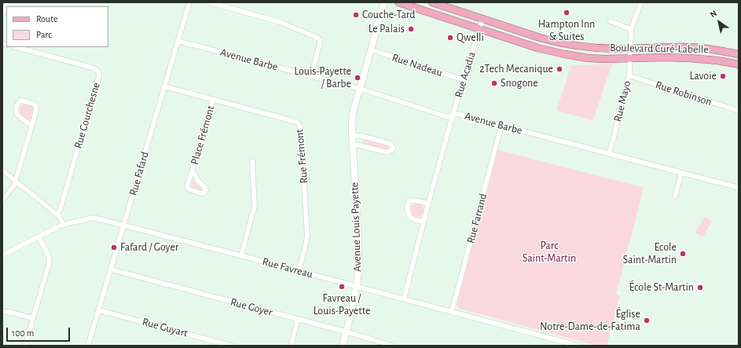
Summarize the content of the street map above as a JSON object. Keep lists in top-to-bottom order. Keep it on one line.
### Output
{"streets":{"main road":["Boulevard Curé-Labelle"],"street":["Avenue Barbe","Rue Nadeau","Rue Acadia","Rue Robinson","Rue Mayo","Rue Courchesne","Place Frémont","Rue Frémont","Rue Fafard","Rue Farrand","Avenue Louis Payette","Rue Favreau","Rue Goyer","Rue Guyart"]},"crossings":[["Boulevard Curé-Labelle","Rue Acadia"],["Boulevard Curé-Labelle","Rue Mayo"],["Avenue Barbe","Rue Acadia"],["Avenue Barbe","Rue Mayo"],["Avenue Barbe","Rue Fafard"],["Avenue Barbe","Rue Farrand"],["Avenue Barbe","Avenue Louis Payette"],["Rue Nadeau","Rue Acadia"],["Rue Nadeau","Avenue Louis Payette"],["Rue Acadia","Rue Favreau"],["Rue Robinson","Rue Mayo"],["Place Frémont","Rue Frémont"],["Rue Frémont","Rue Fafard"],["Rue Frémont","Rue Favreau"],["Rue Fafard","Rue Favreau"],["Rue Fafard","Rue Goyer"],["Rue Fafard","Rue Guyart"],["Rue Farrand","Rue Favreau"],["Avenue Louis Payette","Rue Favreau"],["Avenue Louis Payette","Rue Goyer"]],"parks":["Parc Saint-Martin"],"places":["Hampton Inn & Suites","Couche-Tard","Le Palais","Qwelli","2Tech Mecanique","Lavoie","Louis-Payette / Barbe","Snogone","Fafard / Goyer","Ecole Saint-Martin","Favreau / Louis-Payette","École St-Martin","Église Notre-Dame-de-Fatima"],"legend":["Route","Parc"],"scale_bar":"100 m","north":"top left"}
